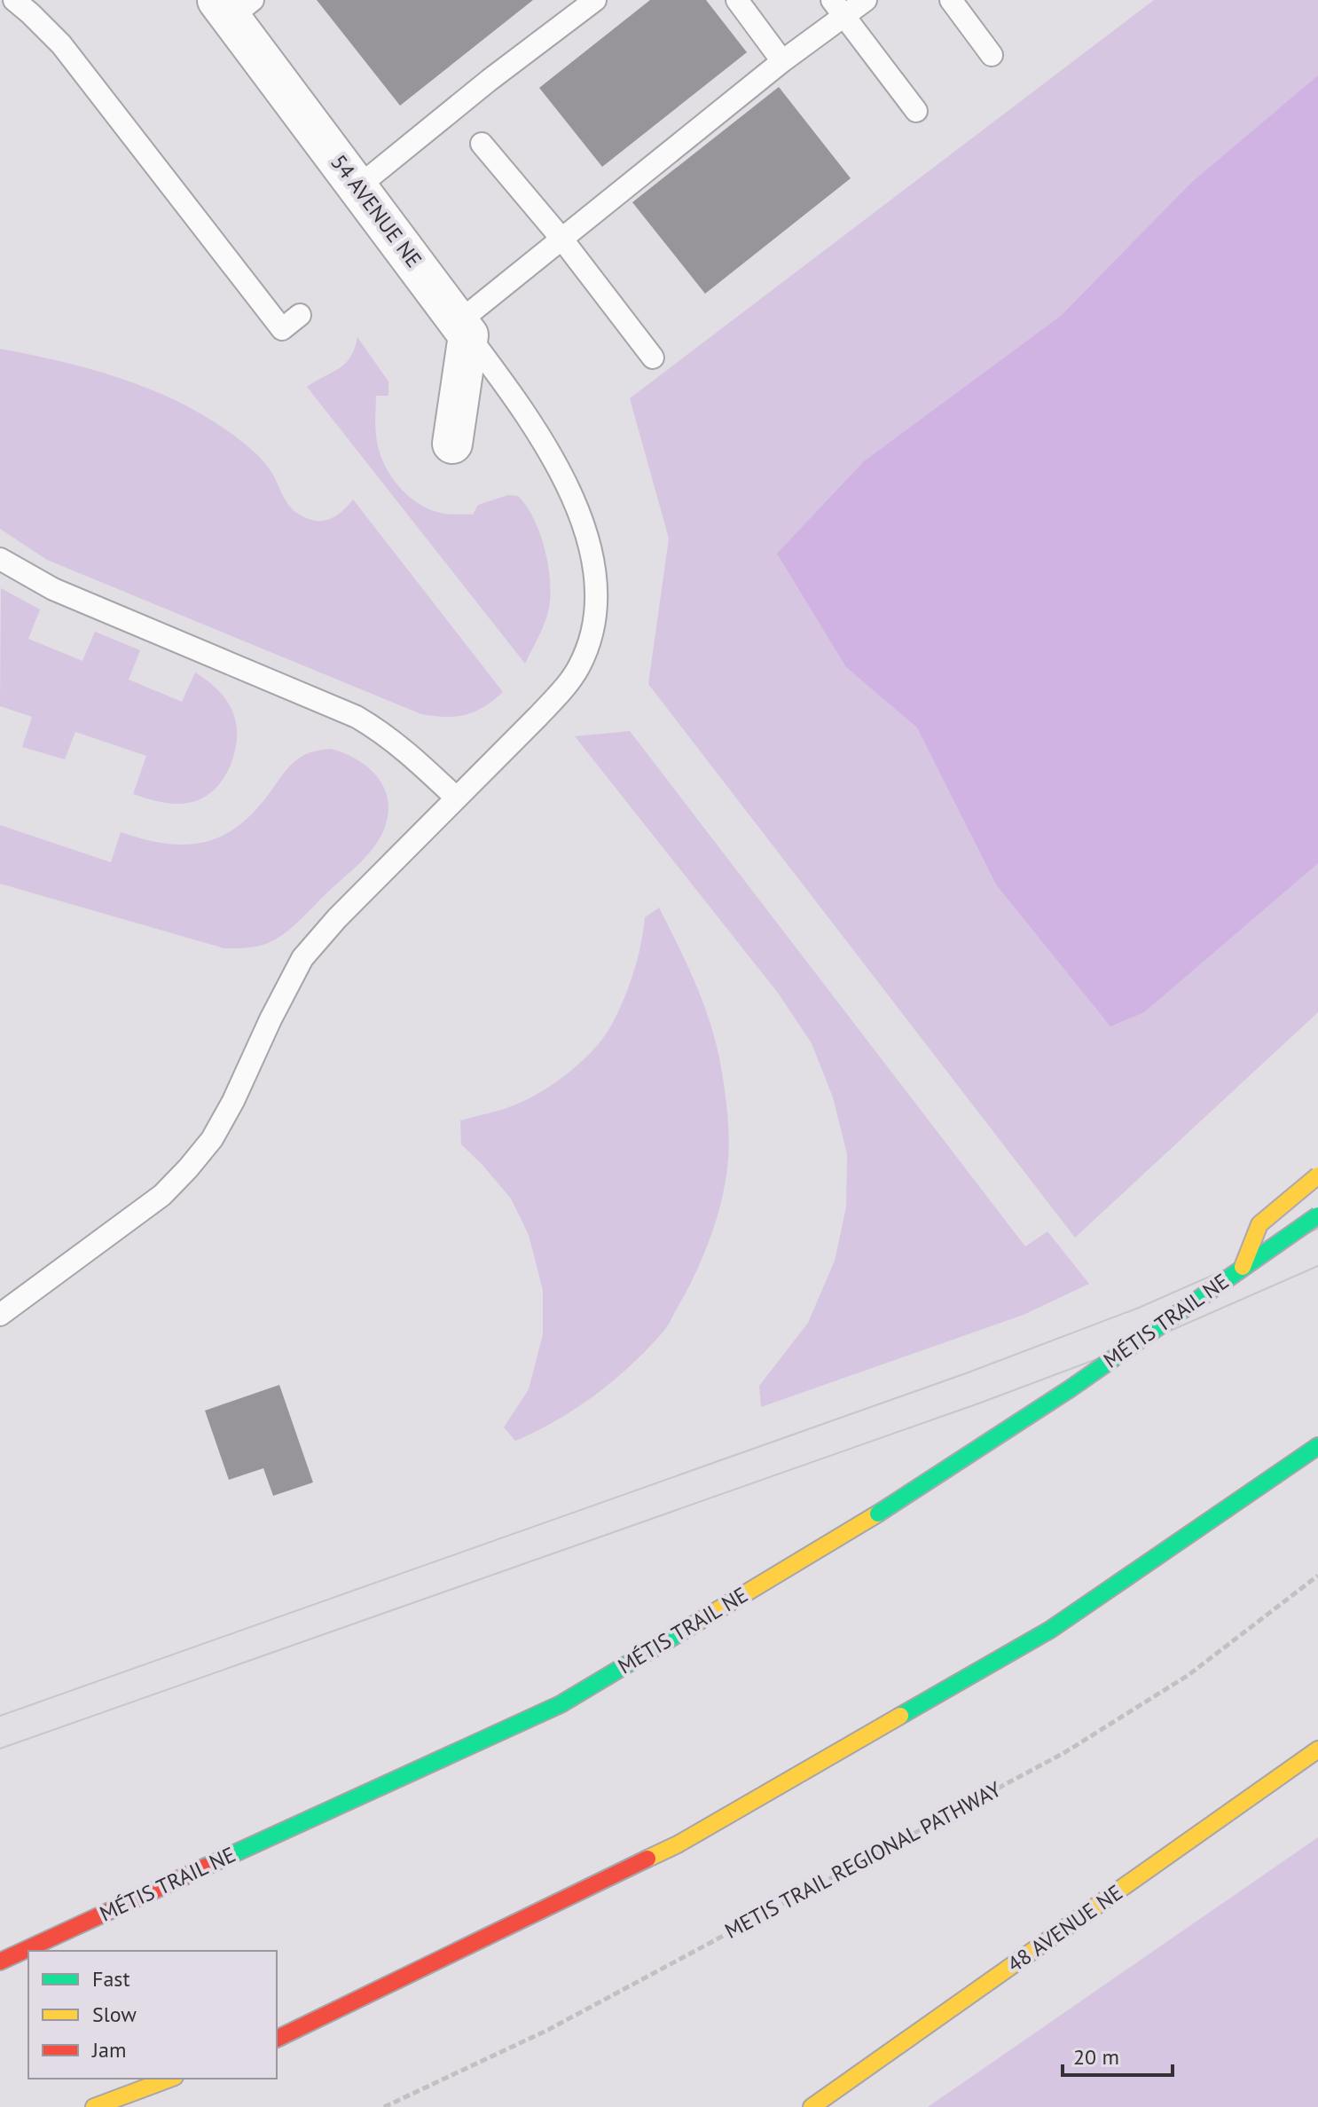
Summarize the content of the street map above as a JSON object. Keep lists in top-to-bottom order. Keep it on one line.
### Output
{"streets":{"main road":["MÉTIS TRAIL NE","48 AVENUE NE"],"street":["54 AVENUE NE"],"path":["METIS TRAIL REGIONAL PATHWAY"]},"legend":["Fast","Slow","Jam"],"scale_bar":"20 m"}
